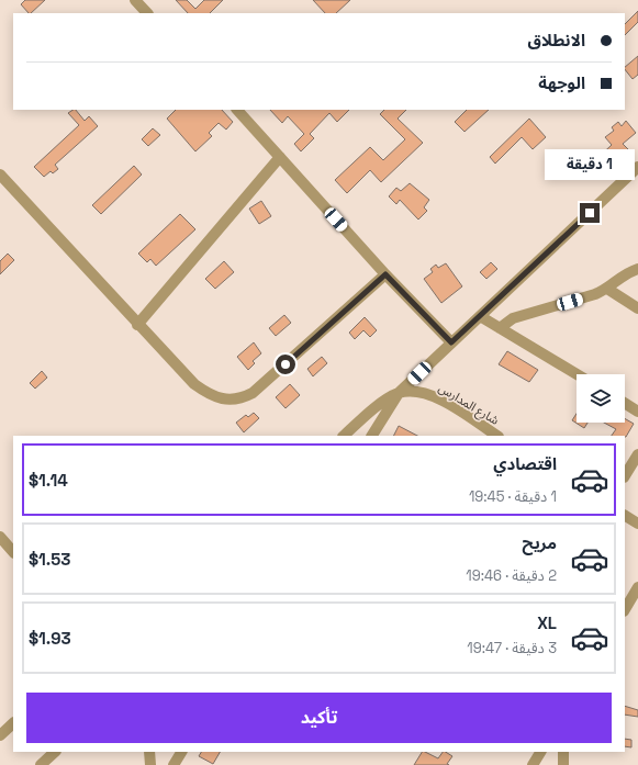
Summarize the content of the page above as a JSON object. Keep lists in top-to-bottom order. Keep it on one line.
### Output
{"streets":{"street":["شارع المدارس"]},"page":{"banner":["الانطلاق","الوجهة"],"bubble":"1 دقيقة","list":[{"name":"اقتصادي","note":"1 دقيقة · 19:45","value":"$1.14"},{"name":"مريح","note":"2 دقيقة · 19:46","value":"$1.53"},{"name":"XL","note":"3 دقيقة · 19:47","value":"$1.93"}],"buttons":"تأكيد"}}
